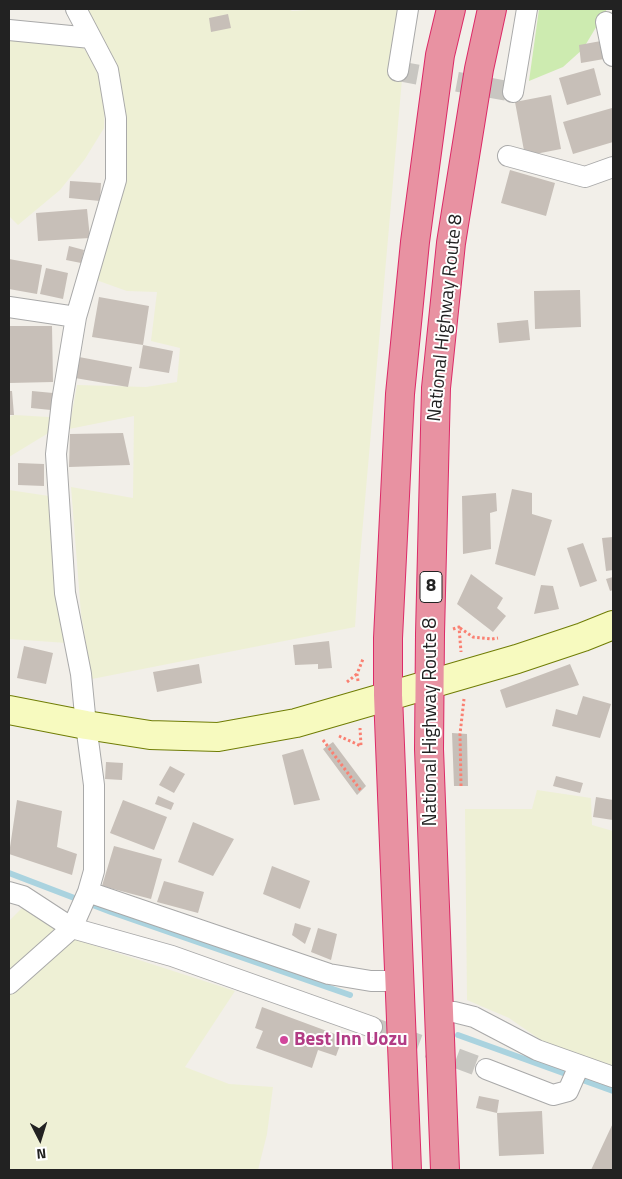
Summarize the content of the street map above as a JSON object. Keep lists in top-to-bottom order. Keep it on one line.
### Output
{"streets":{"highway":["National Highway Route 8","8"]},"places":["Best Inn Uozu"],"north":"bottom"}
